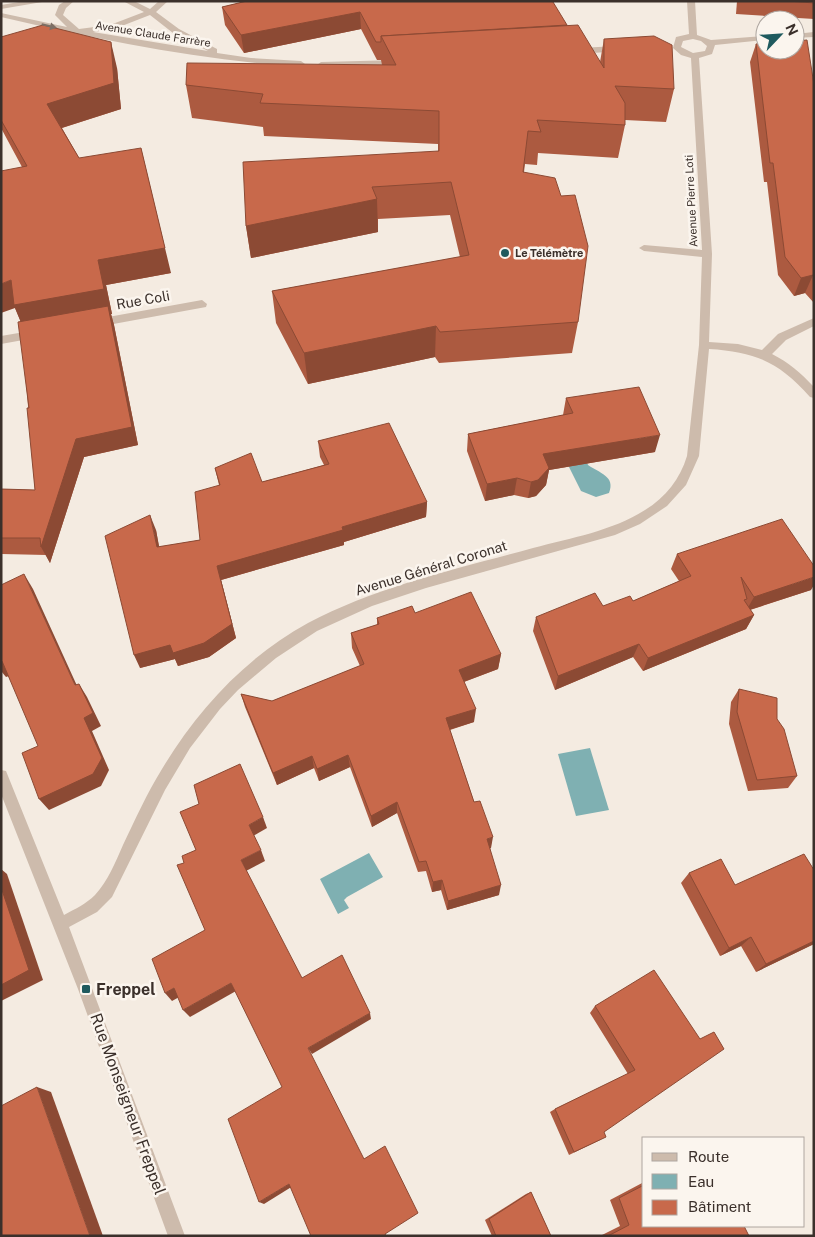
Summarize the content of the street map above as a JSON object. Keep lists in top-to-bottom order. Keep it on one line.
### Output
{"streets":{"street":["Avenue Claude Farrère","Avenue Pierre Loti","Rue Coli","Avenue Général Coronat","Rue Monseigneur Freppel"]},"crossings":[["Avenue Pierre Loti","Avenue Général Coronat"],["Avenue Général Coronat","Rue Monseigneur Freppel"]],"places":{"other":["Le Télémètre"],"transit":["Freppel"]},"legend":["Route","Eau","Bâtiment"],"north":"top right"}
